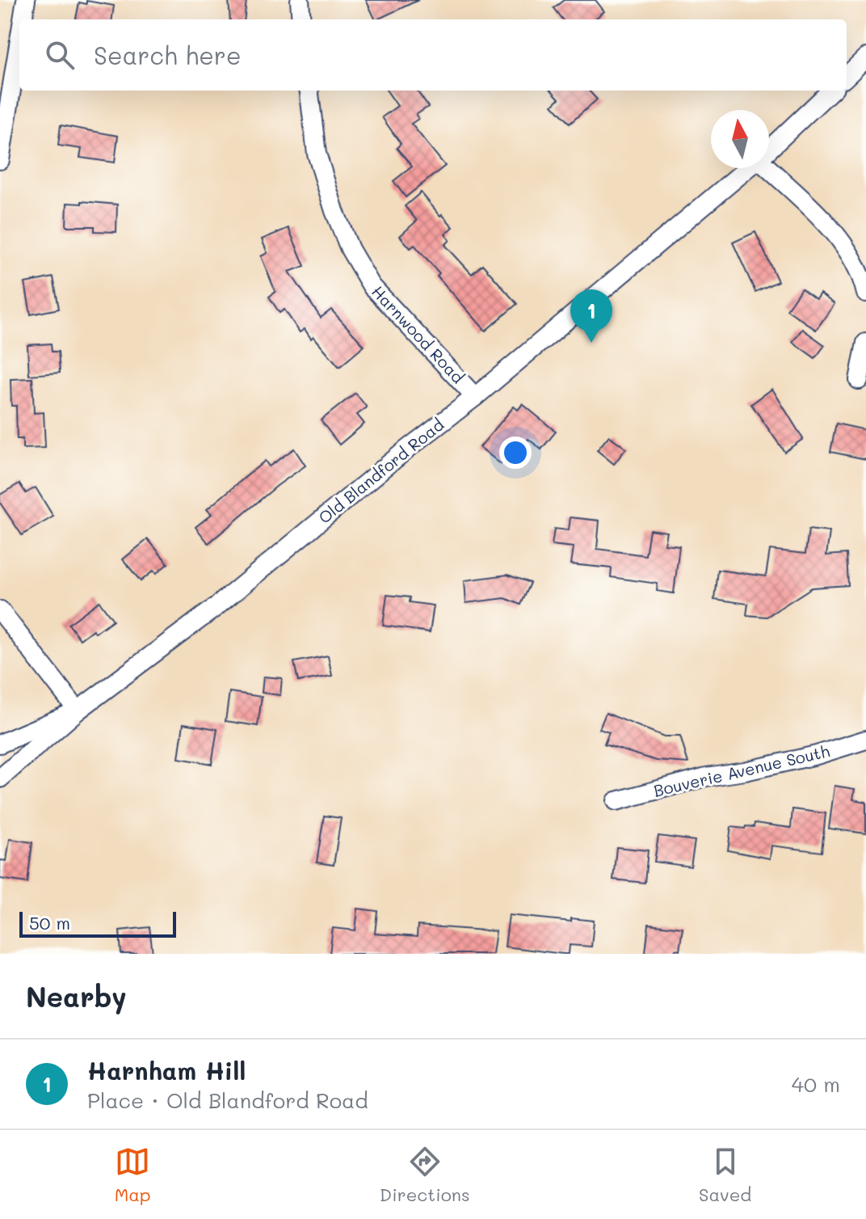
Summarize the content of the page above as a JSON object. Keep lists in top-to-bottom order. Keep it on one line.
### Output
{"streets":{"street":["Harnwood Road","Old Blandford Road","Bouverie Avenue South"]},"crossings":[["Harnwood Road","Old Blandford Road"]],"scale_bar":"50 m","north":"top","page":{"search":"Search here","pins":"1","scale":"50 m","heading":"Nearby","list":[{"mark":"1","name":"Harnham Hill","note":"Place · Old Blandford Road","value":"40 m"}],"nav":["Map","Directions","Saved"]}}
